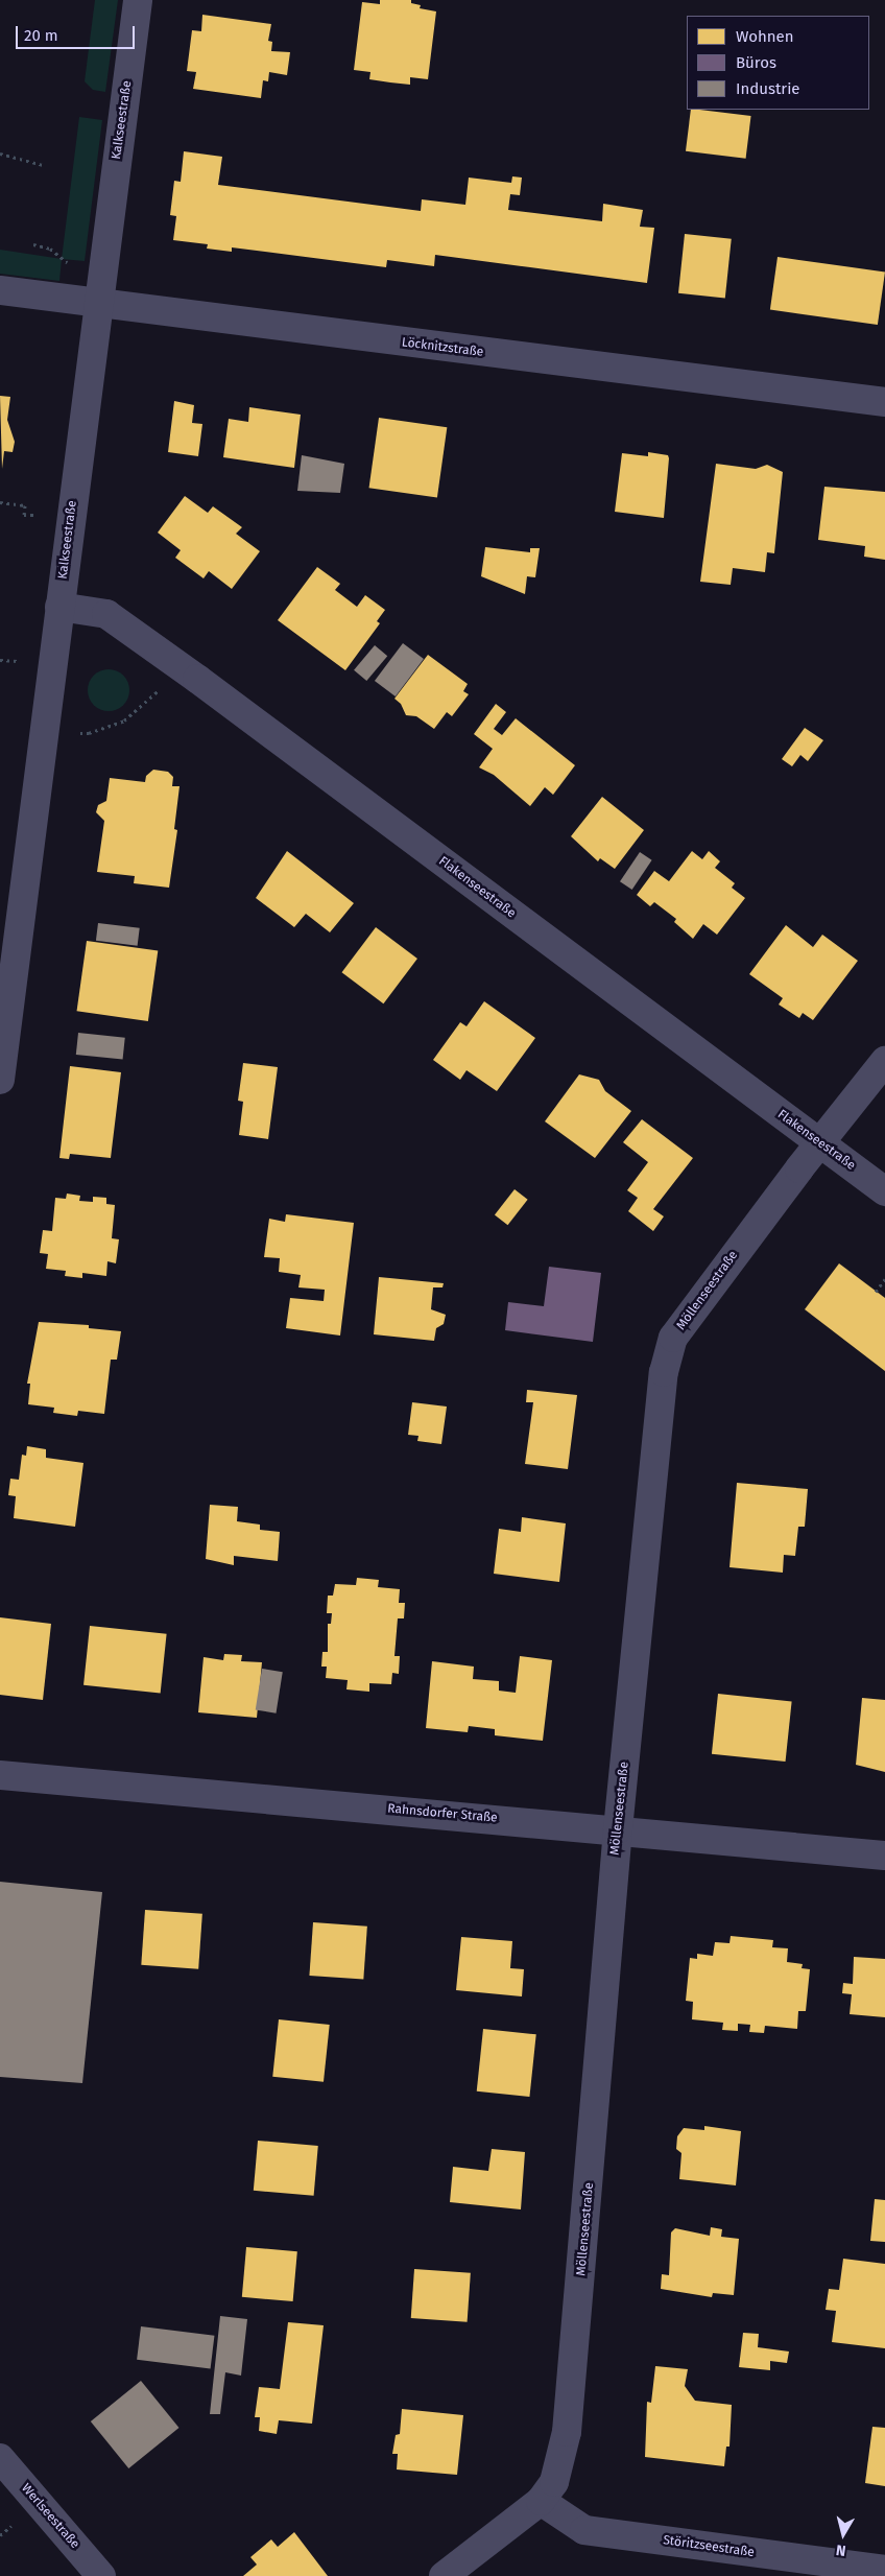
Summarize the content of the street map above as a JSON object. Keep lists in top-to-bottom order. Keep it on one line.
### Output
{"streets":{"street":["Kalkseestraße","Löcknitzstraße","Flakenseestraße","Möllenseestraße","Rahnsdorfer Straße","Werlseestraße","Störitzseestraße"]},"crossings":[["Kalkseestraße","Löcknitzstraße"],["Kalkseestraße","Flakenseestraße"],["Flakenseestraße","Möllenseestraße"],["Möllenseestraße","Rahnsdorfer Straße"],["Möllenseestraße","Störitzseestraße"]],"legend":["Wohnen","Büros","Industrie"],"scale_bar":"20 m","north":"bottom"}
